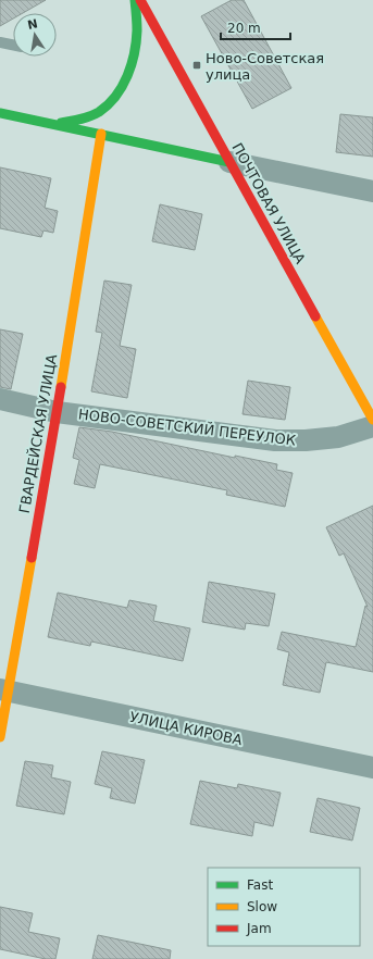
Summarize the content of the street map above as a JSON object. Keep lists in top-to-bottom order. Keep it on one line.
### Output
{"streets":{"street":["ПОЧТОВАЯ УЛИЦА","НОВО-СОВЕТСКИЙ ПЕРЕУЛОК","ГВАРДЕЙСКАЯ УЛИЦА","УЛИЦА КИРОВА"]},"crossings":[["НОВО-СОВЕТСКИЙ ПЕРЕУЛОК","ГВАРДЕЙСКАЯ УЛИЦА"],["ГВАРДЕЙСКАЯ УЛИЦА","УЛИЦА КИРОВА"]],"places":{"transit":["Ново-Советская улица"]},"legend":["Fast","Slow","Jam"],"scale_bar":"20 m","north":"top"}
